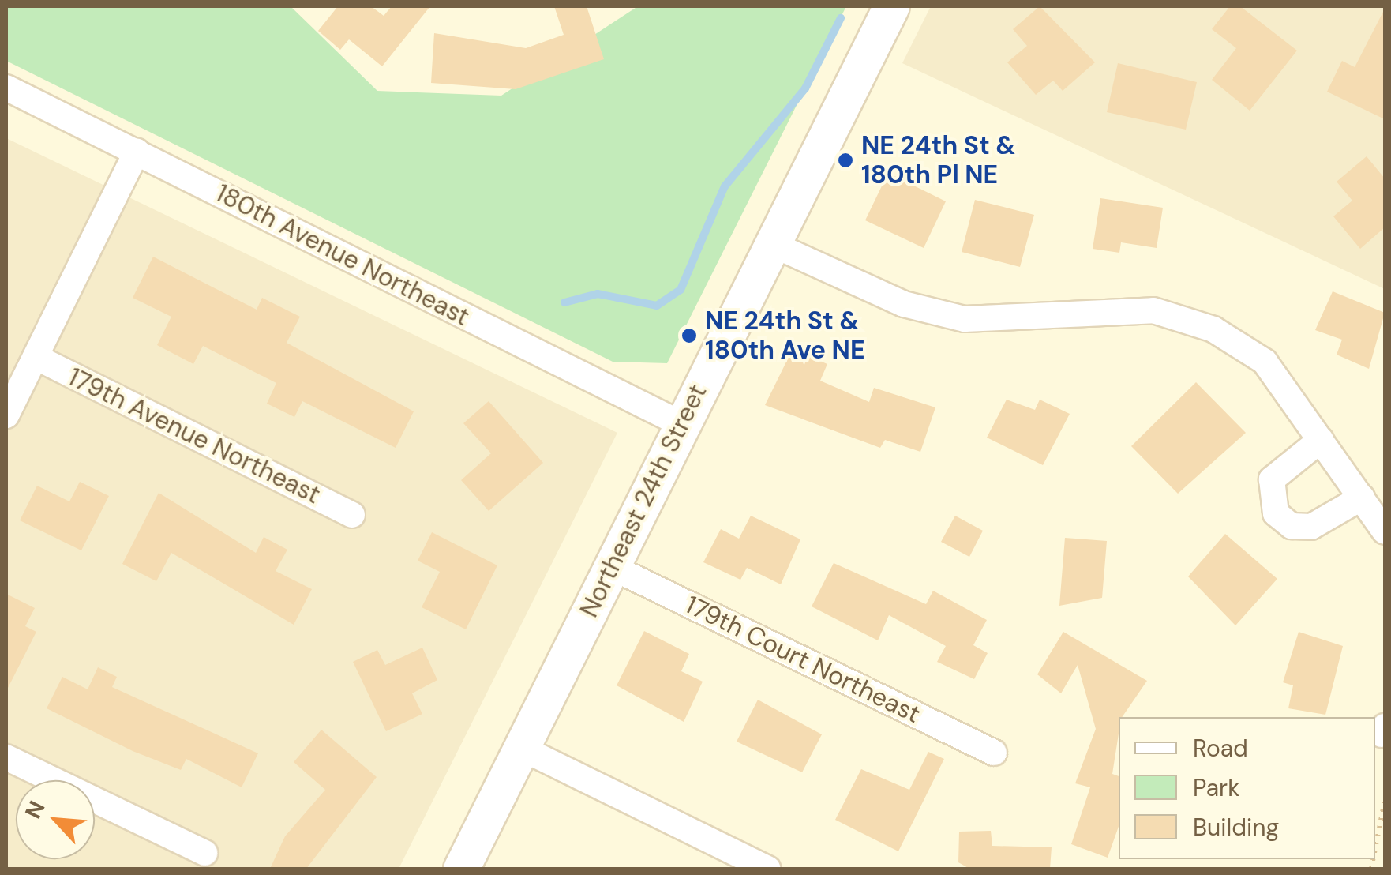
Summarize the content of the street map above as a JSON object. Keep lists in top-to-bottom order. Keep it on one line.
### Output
{"streets":{"main road":["Northeast 24th Street"],"street":["180th Avenue Northeast","179th Avenue Northeast","179th Court Northeast"]},"crossings":[["180th Avenue Northeast","Northeast 24th Street"],["Northeast 24th Street","179th Court Northeast"]],"places":["NE 24th St & 180th Pl NE","NE 24th St & 180th Ave NE"],"legend":["Road","Park","Building"],"north":"top left"}
